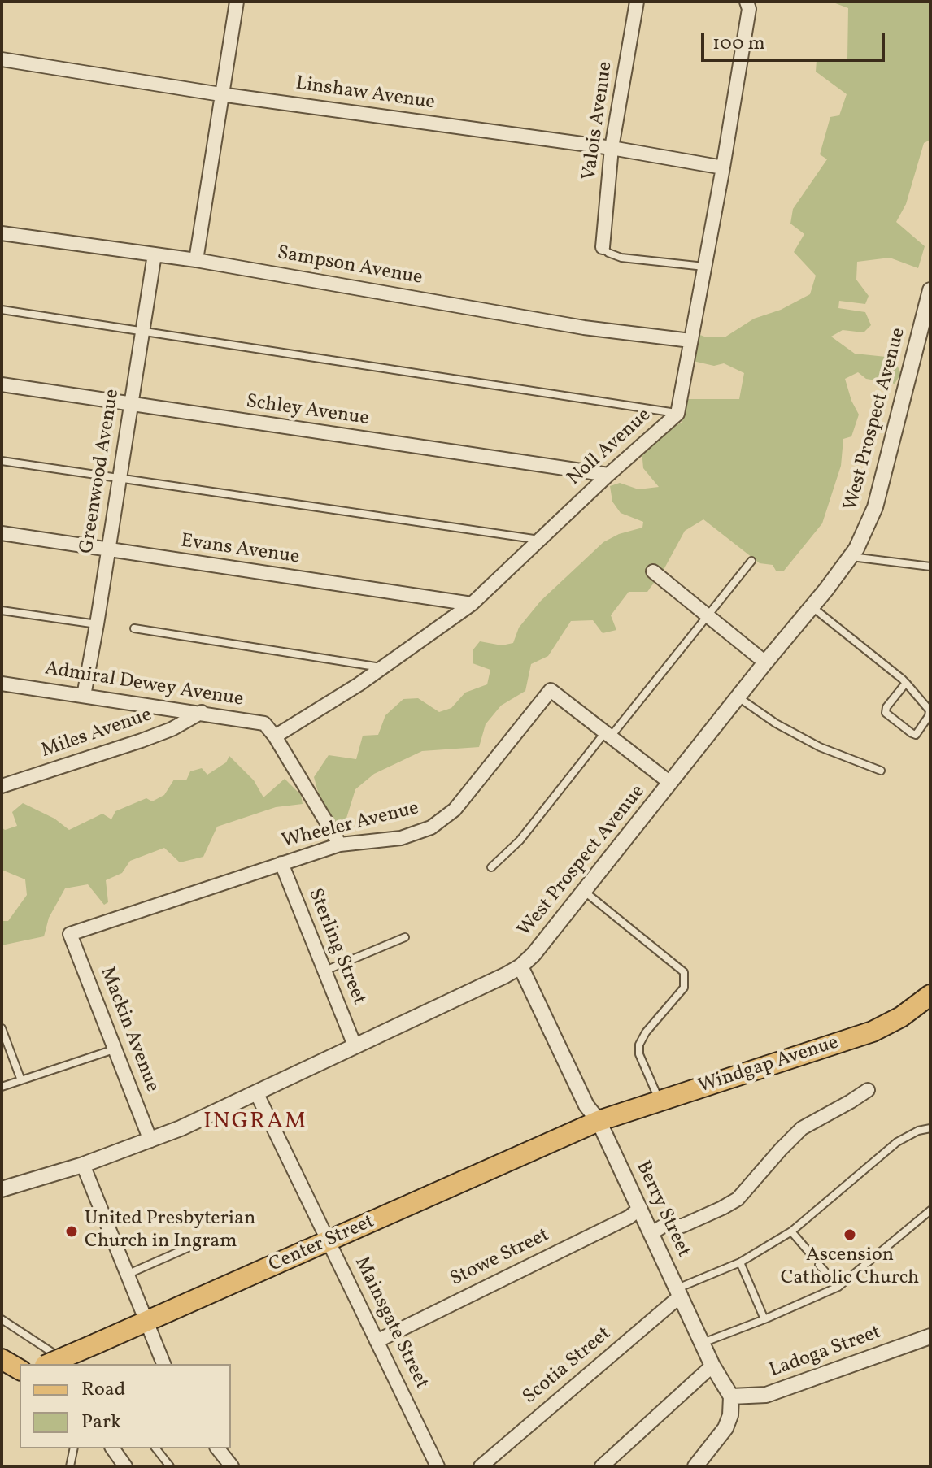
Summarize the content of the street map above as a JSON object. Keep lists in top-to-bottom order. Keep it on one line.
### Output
{"streets":{"main road":["Windgap Avenue","Center Street"],"street":["Linshaw Avenue","Valois Avenue","Sampson Avenue","Schley Avenue","West Prospect Avenue","Noll Avenue","Greenwood Avenue","Evans Avenue","Admiral Dewey Avenue","Miles Avenue","Wheeler Avenue","Sterling Street","Mackin Avenue","Berry Street","Stowe Street","Mainsgate Street","Ladoga Street","Scotia Street"]},"crossings":[["Linshaw Avenue","Valois Avenue"],["Linshaw Avenue","Noll Avenue"],["Sampson Avenue","Noll Avenue"],["Sampson Avenue","Greenwood Avenue"],["Schley Avenue","Noll Avenue"],["Schley Avenue","Greenwood Avenue"],["West Prospect Avenue","Sterling Street"],["West Prospect Avenue","Mackin Avenue"],["West Prospect Avenue","Berry Street"],["West Prospect Avenue","Mainsgate Street"],["Noll Avenue","Evans Avenue"],["Noll Avenue","Admiral Dewey Avenue"],["Greenwood Avenue","Evans Avenue"],["Greenwood Avenue","Admiral Dewey Avenue"],["Admiral Dewey Avenue","Miles Avenue"],["Wheeler Avenue","Sterling Street"],["Wheeler Avenue","Mackin Avenue"],["Windgap Avenue","Berry Street"],["Windgap Avenue","Center Street"],["Berry Street","Center Street"],["Berry Street","Stowe Street"],["Berry Street","Ladoga Street"],["Berry Street","Scotia Street"],["Center Street","Mainsgate Street"],["Stowe Street","Mainsgate Street"]],"districts":["INGRAM"],"places":["United Presbyterian Church in Ingram","Ascension Catholic Church"],"legend":["Road","Park"],"scale_bar":"100 m"}
